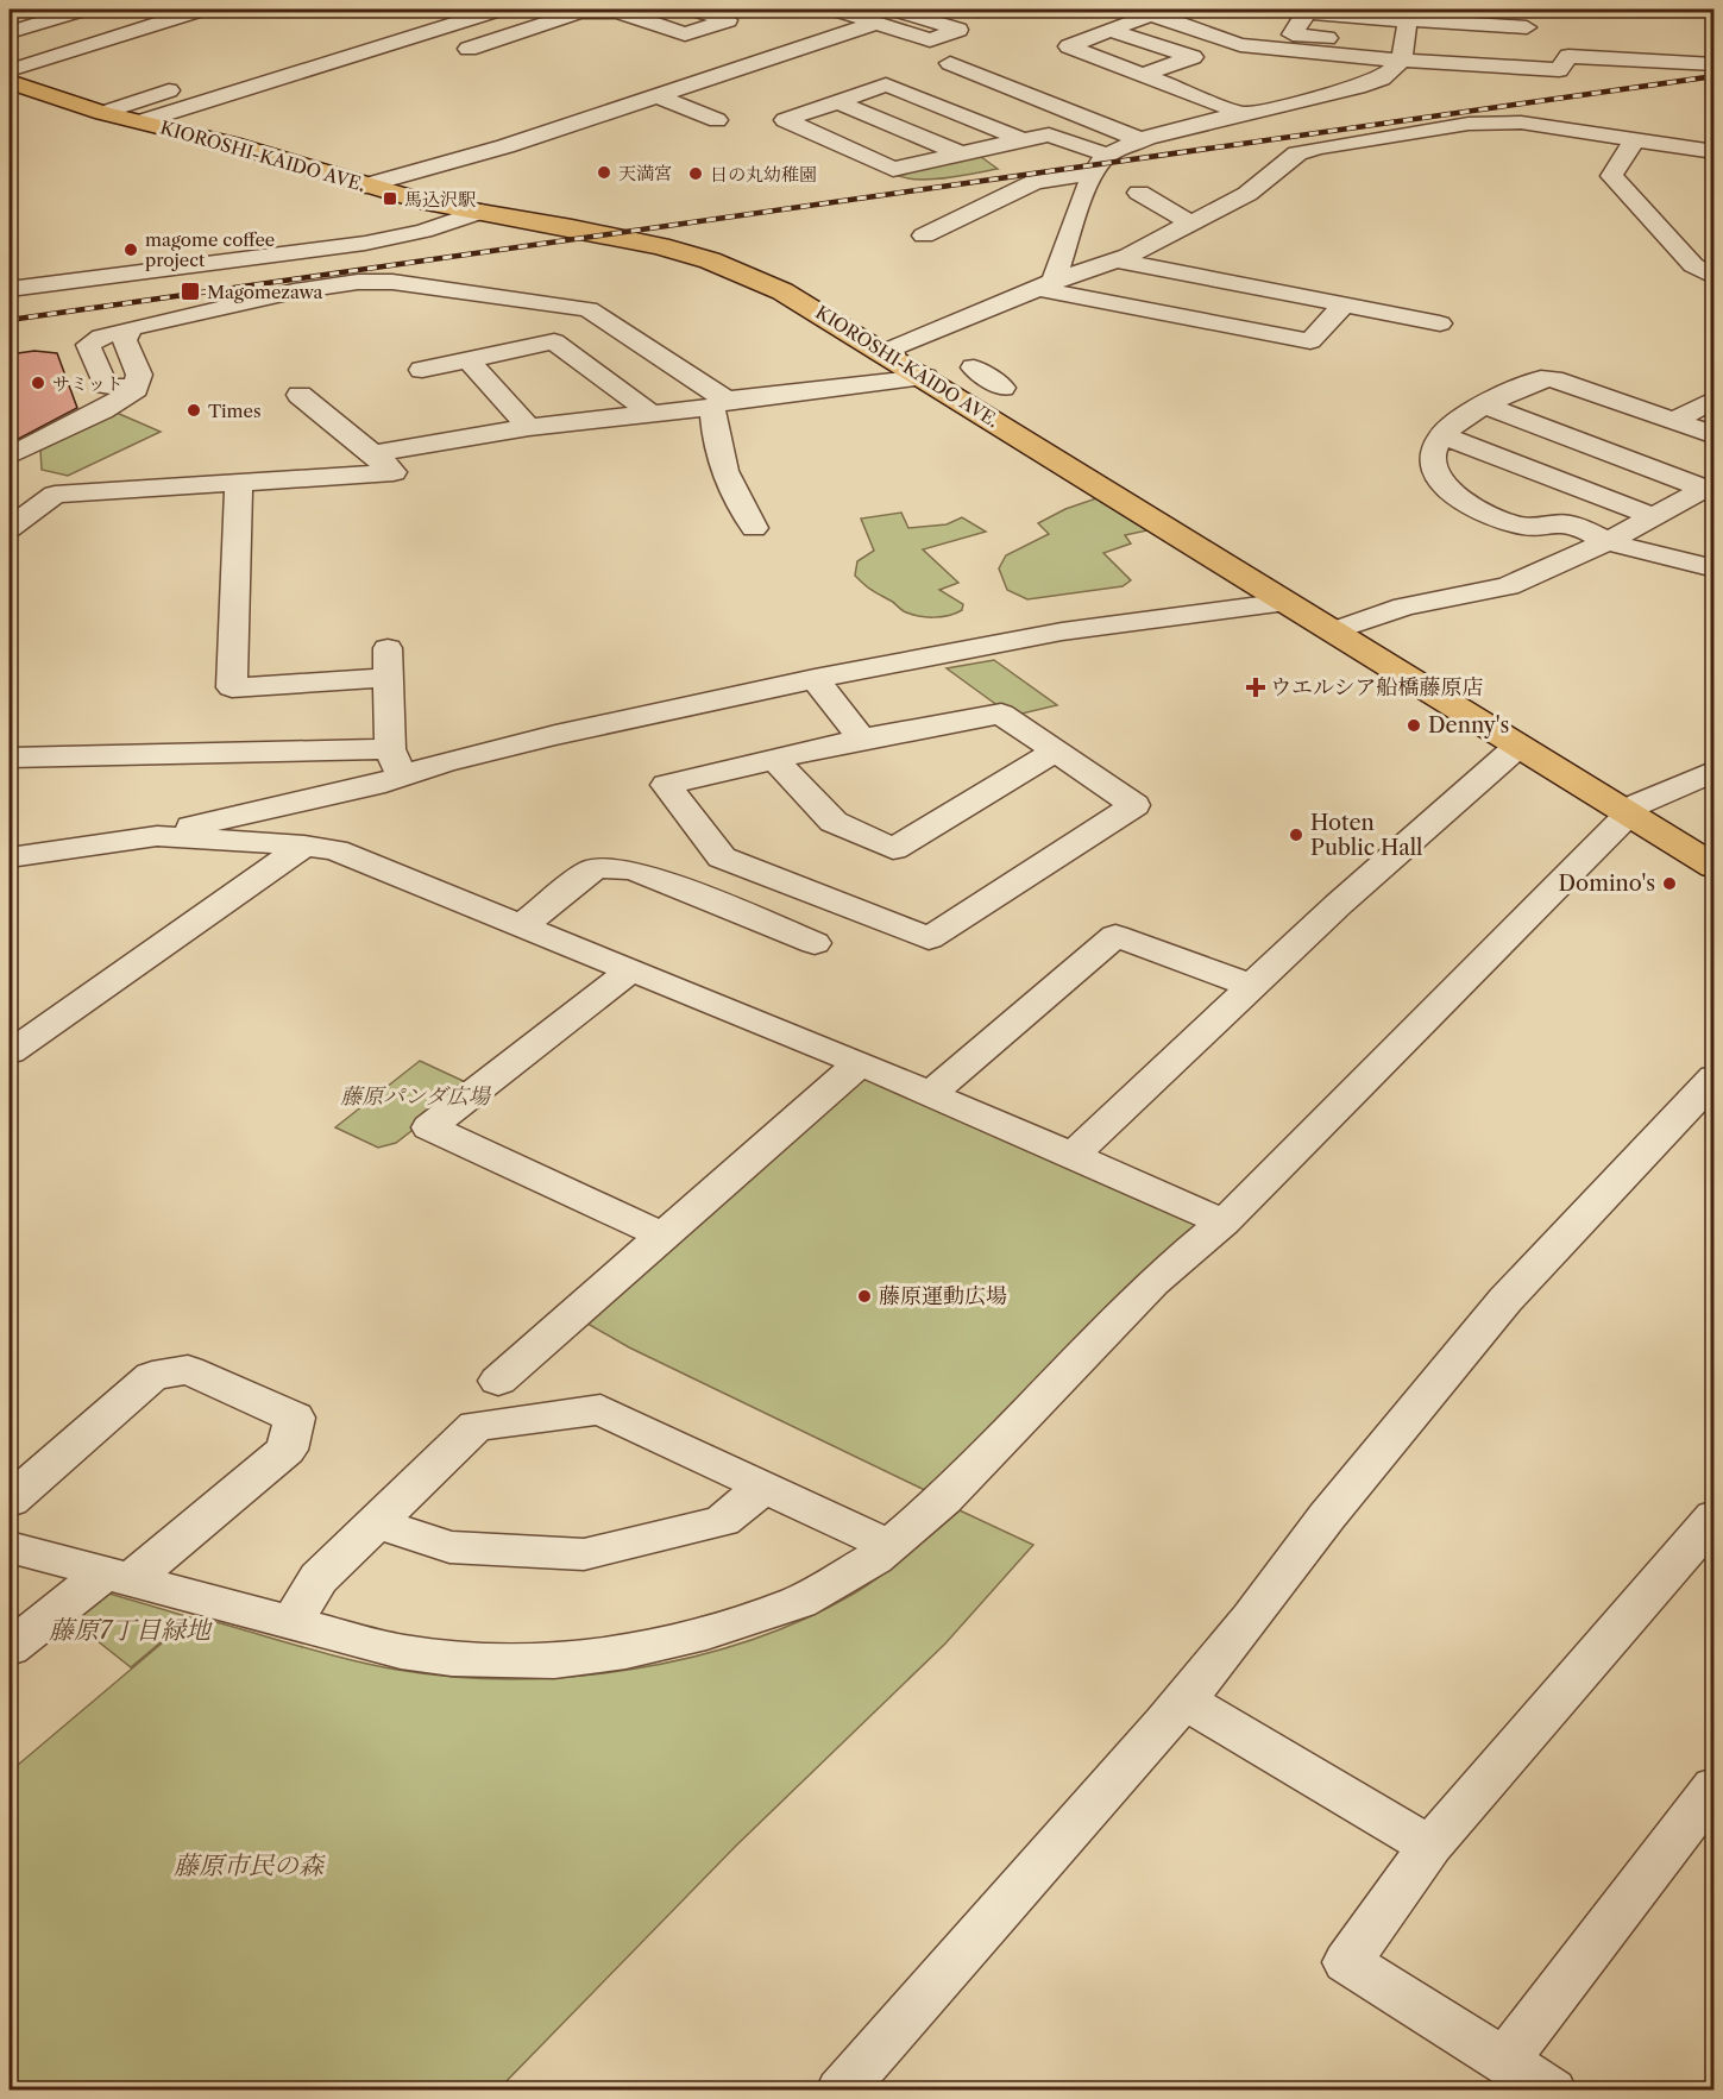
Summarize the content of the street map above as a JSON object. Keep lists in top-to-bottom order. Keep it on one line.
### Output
{"streets":{"main road":["KIOROSHI-KAIDO AVE."]},"parks":["藤原パンダ広場","藤原7丁目緑地","藤原市民の森"],"places":{"other":["天満宮","日の丸幼稚園","magome coffee project","サミット","Times","Denny's","Hoten Public Hall","Domino's","藤原運動広場"],"transit":["馬込沢駅","Magomezawa"],"health":["ウエルシア船橋藤原店"]}}
